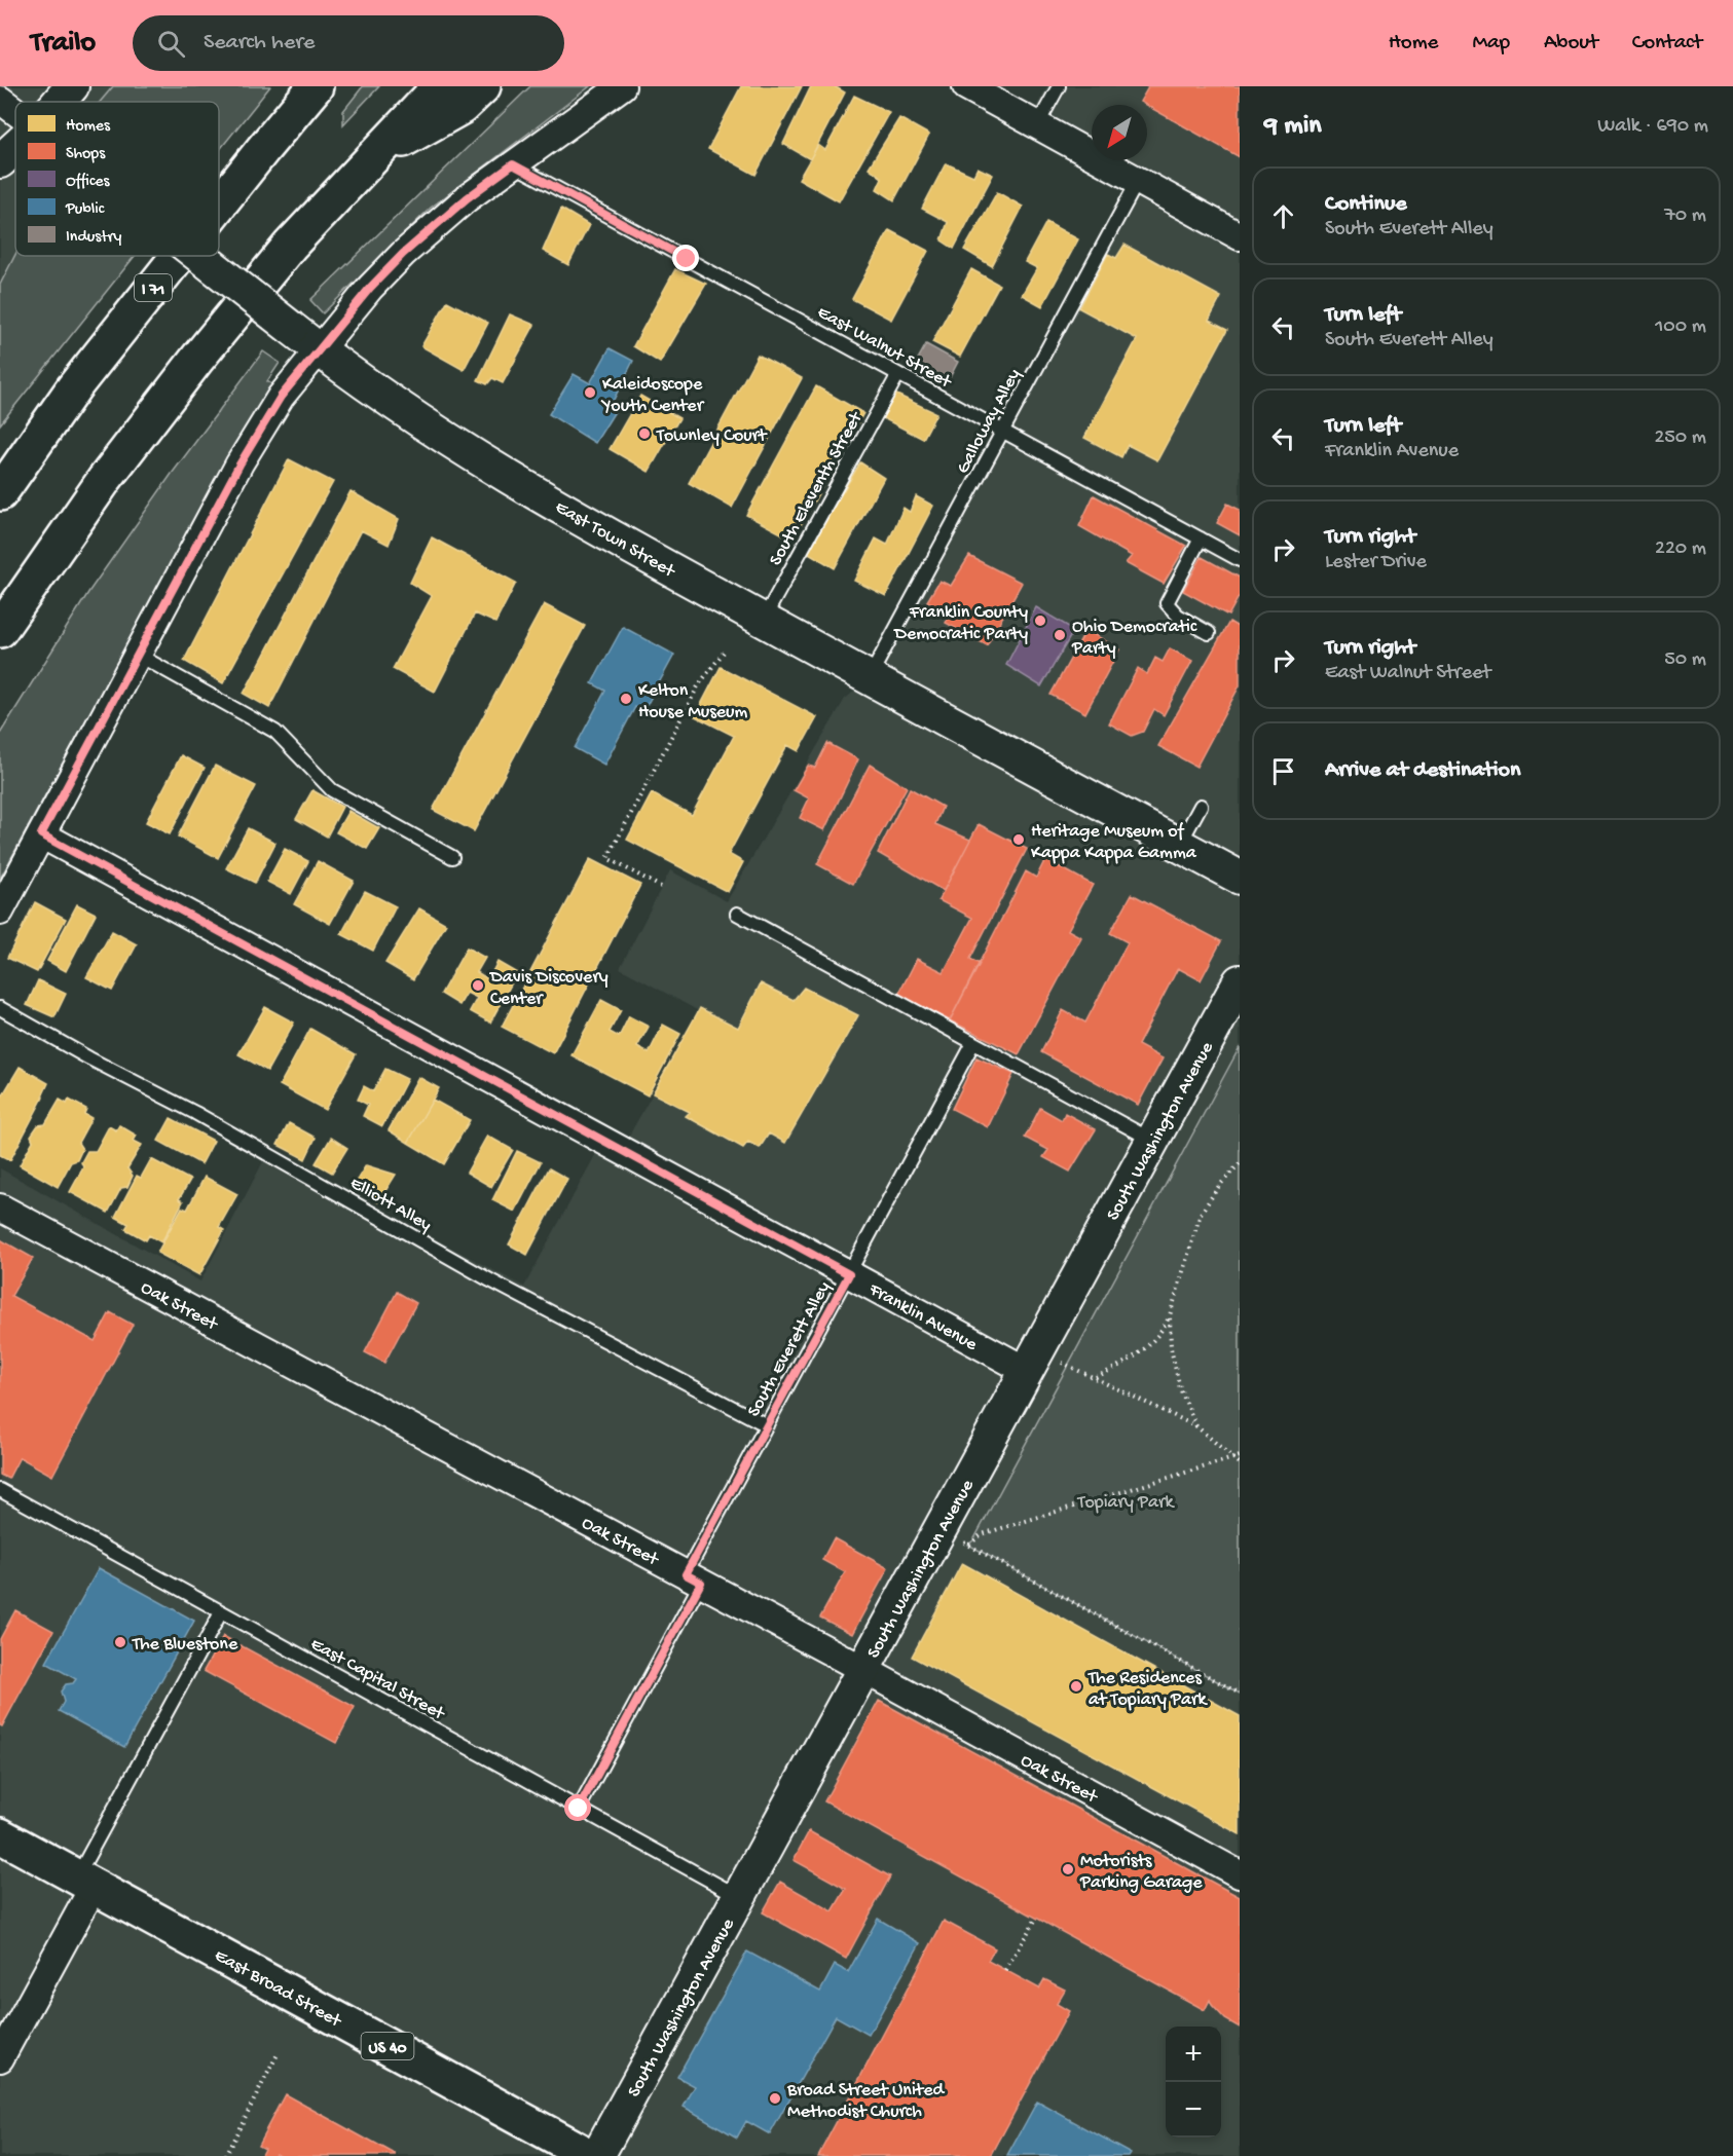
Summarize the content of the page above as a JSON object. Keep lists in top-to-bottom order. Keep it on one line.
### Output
{"streets":{"main road":["I 71","East Broad Street","US 40"],"street":["East Town Street","South Washington Avenue","Oak Street","Franklin Avenue"],"lane":["East Walnut Street","Galloway Alley","South Eleventh Street","Elliott Alley","South Everett Alley","East Capital Street"]},"crossings":[["East Walnut Street","Galloway Alley"],["East Walnut Street","South Eleventh Street"],["Galloway Alley","East Town Street"],["South Eleventh Street","East Town Street"],["South Washington Avenue","Oak Street"],["South Washington Avenue","Franklin Avenue"],["South Washington Avenue","East Capital Street"],["Elliott Alley","South Everett Alley"],["Oak Street","South Everett Alley"],["Franklin Avenue","South Everett Alley"],["South Everett Alley","East Capital Street"]],"parks":["Topiary Park"],"places":["Kaleidoscope Youth Center","Townley Court","Franklin County Democratic Party","Ohio Democratic Party","Kelton House Museum","Heritage Museum of Kappa Kappa Gamma","Davis Discovery Center","The Bluestone","The Residences at Topiary Park","Motorists Parking Garage","Broad Street United Methodist Church"],"legend":["Homes","Shops","Offices","Public","Industry"],"north":"bottom left","page":{"header":"Trailo","search":"Search here","nav":["Home","Map","About","Contact"],"heading":["9 min","Walk · 690 m"],"list":[["Continue","South Everett Alley","70 m"],["Turn left","South Everett Alley","100 m"],["Turn left","Franklin Avenue","250 m"],["Turn right","Lester Drive","220 m"],["Turn right","East Walnut Street","50 m"],"Arrive at destination"],"map_buttons":["+","−"]}}
